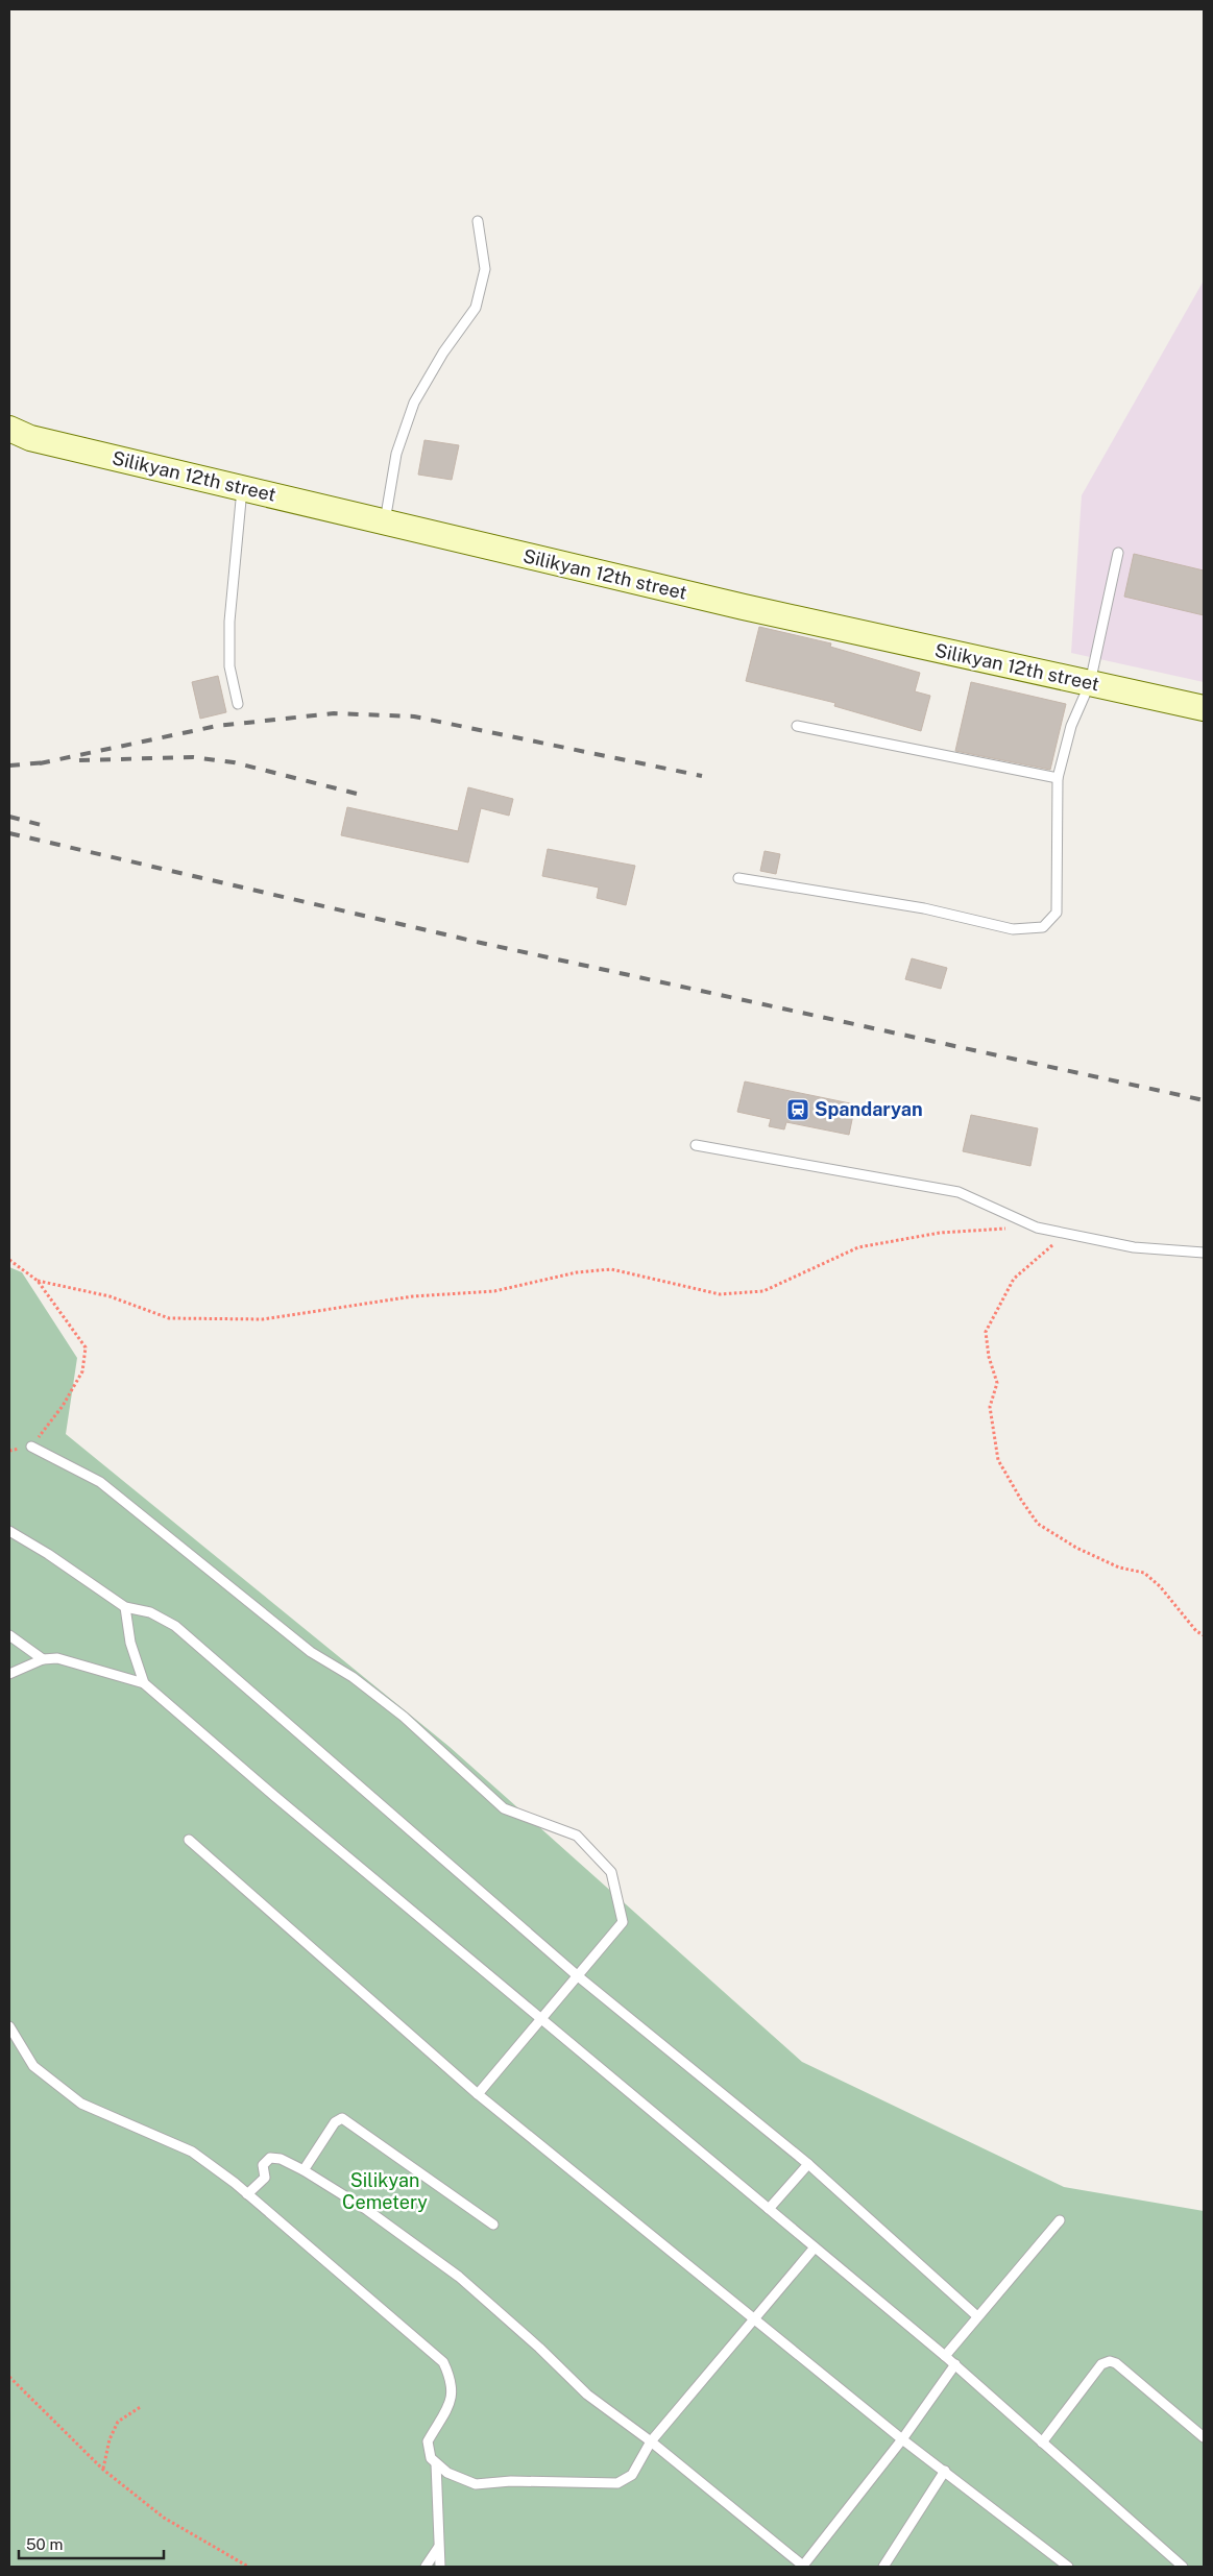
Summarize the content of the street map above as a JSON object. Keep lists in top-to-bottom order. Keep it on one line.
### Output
{"streets":{"main road":["Silikyan 12th street"]},"parks":["Silikyan Cemetery"],"places":{"station":["Spandaryan"]},"scale_bar":"50 m"}
